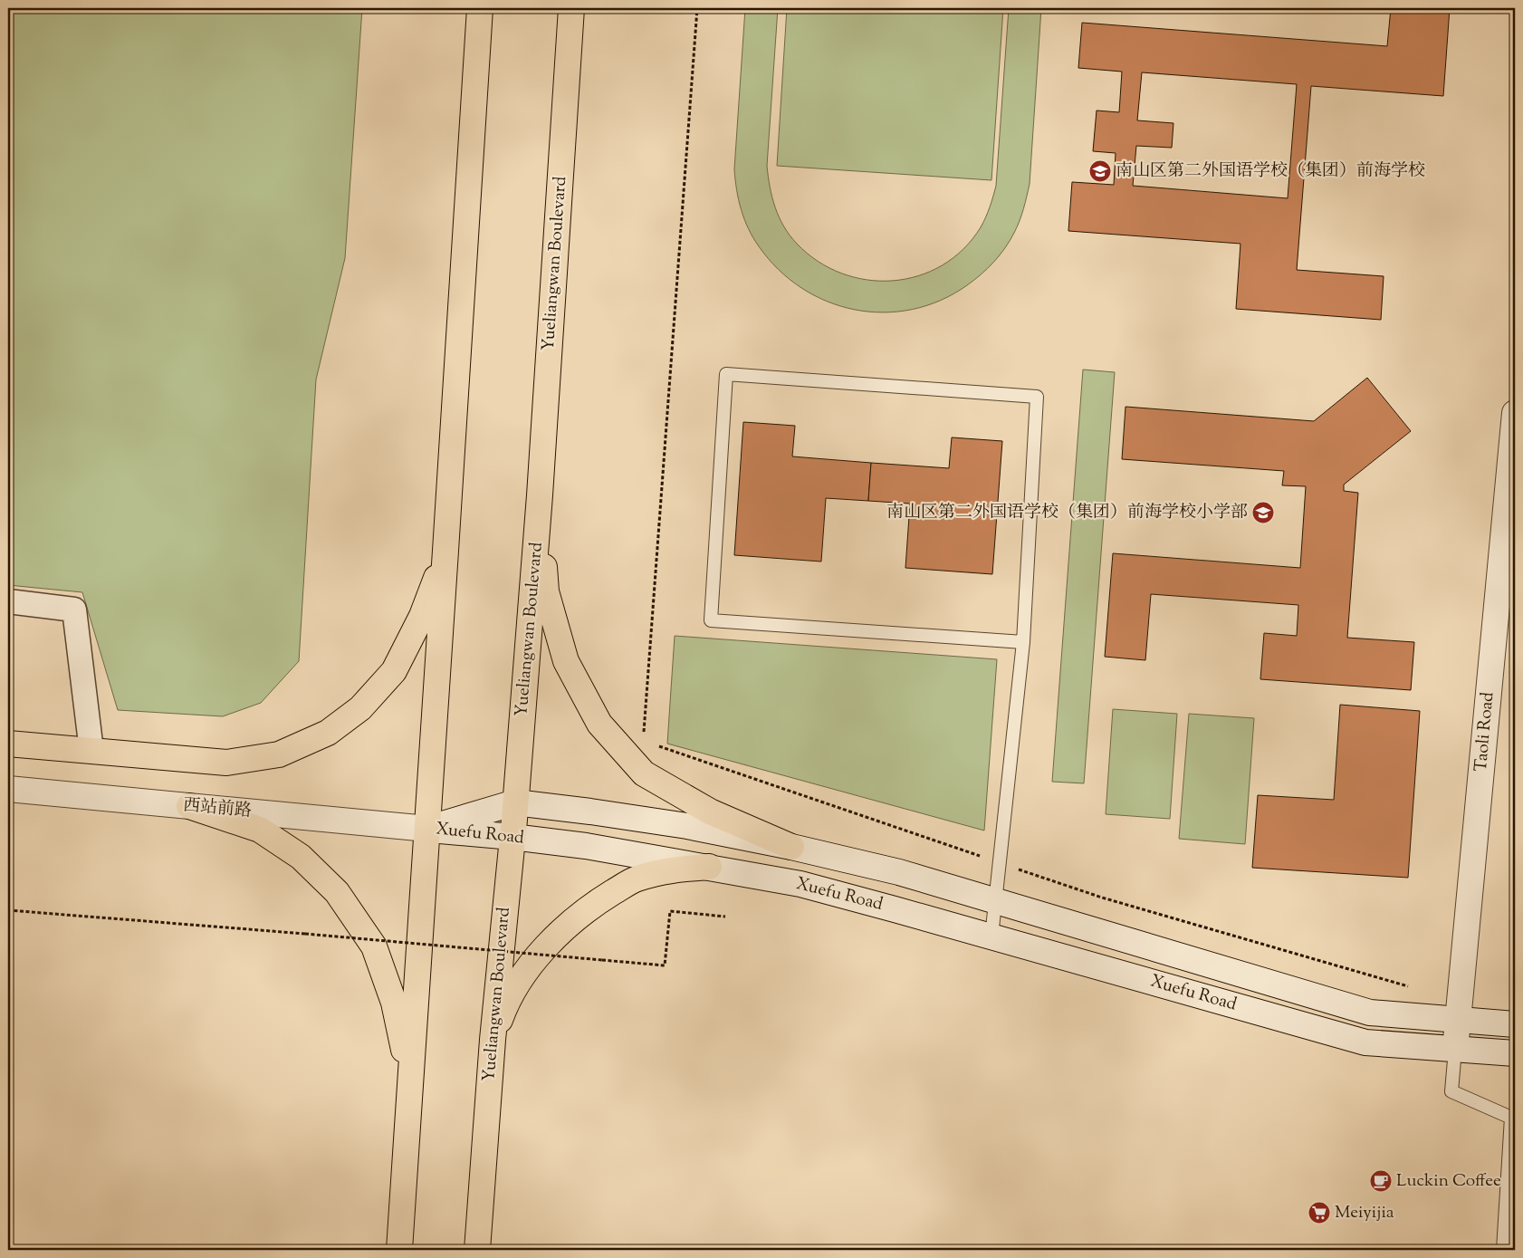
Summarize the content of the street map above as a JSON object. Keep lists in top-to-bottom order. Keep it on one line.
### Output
{"streets":{"main road":["Yueliangwan Boulevard","Taoli Road","西站前路","Xuefu Road"]},"crossings":[["Yueliangwan Boulevard","Xuefu Road"],["Taoli Road","Xuefu Road"],["西站前路","Xuefu Road"]],"places":{"school or university":["南山区第二外国语学校（集团）前海学校","南山区第二外国语学校（集团）前海学校小学部"],"cafe":["Luckin Coffee"],"supermarket":["Meiyijia"]}}
